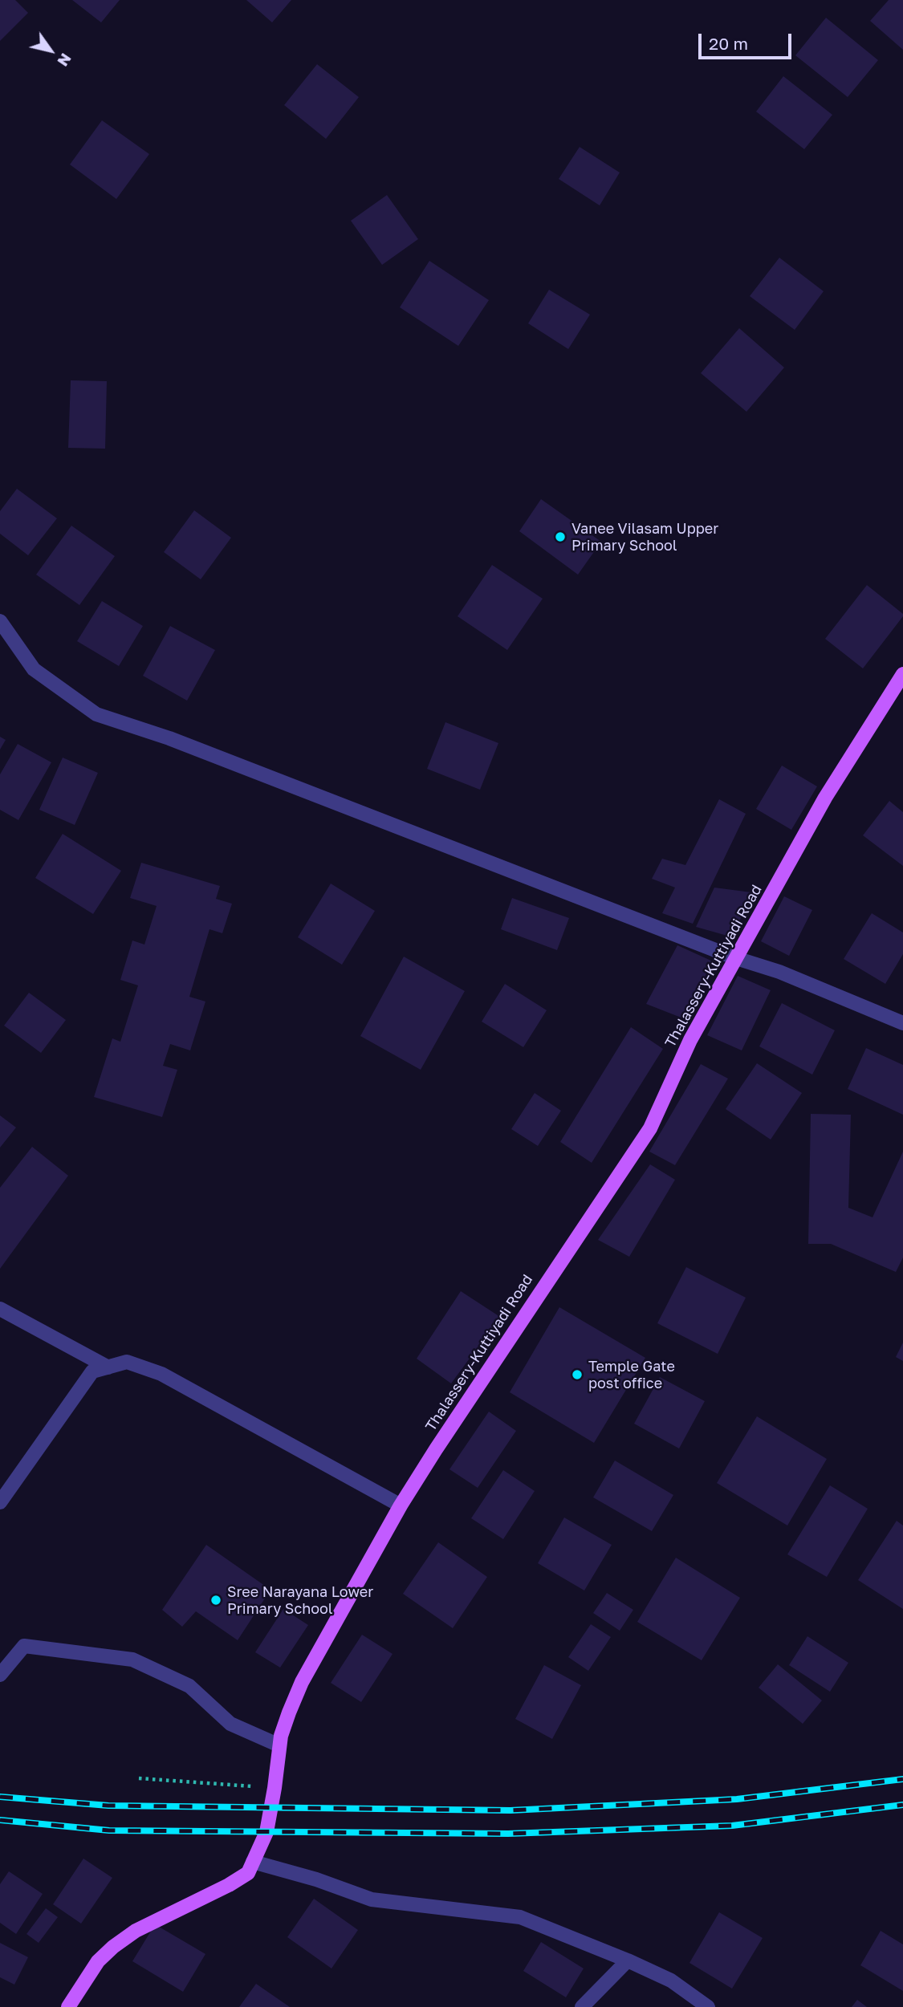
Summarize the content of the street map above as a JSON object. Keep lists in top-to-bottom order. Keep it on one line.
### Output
{"streets":{"main road":["Thalassery-Kuttiyadi Road"]},"places":["Vanee Vilasam Upper Primary School","Temple Gate post office","Sree Narayana Lower Primary School"],"scale_bar":"20 m","north":"bottom right"}
